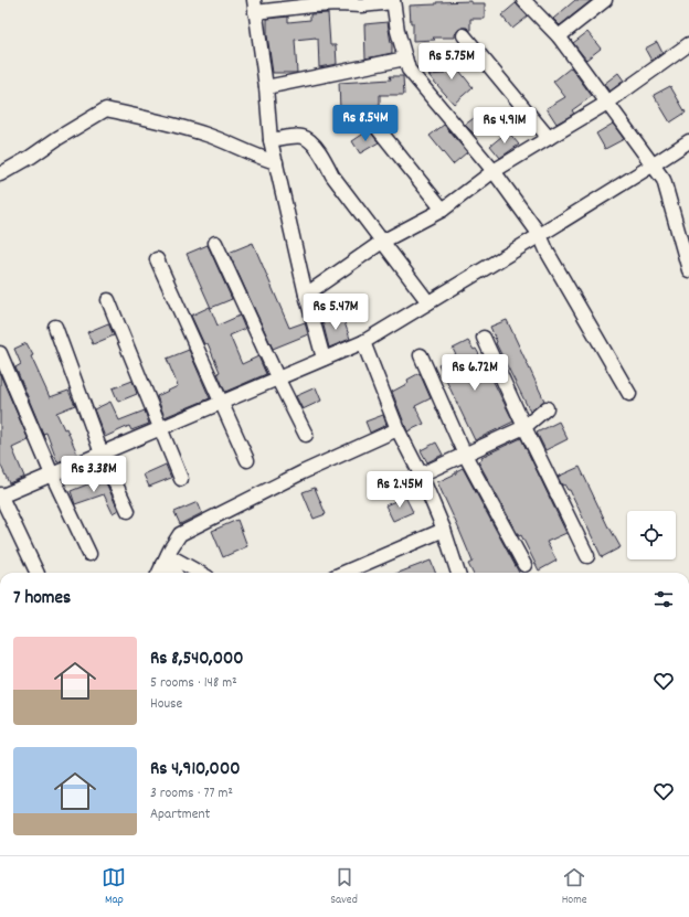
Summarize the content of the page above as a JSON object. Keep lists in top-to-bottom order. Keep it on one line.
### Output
{"page":{"price":["Rs 5.75M","Rs 8.54M","Rs 4.91M","Rs 5.47M","Rs 6.72M","Rs 3.38M","Rs 2.45M"],"heading":"7 homes","list":[{"name":"Rs 8,540,000","note":"5 rooms · 148 m² · House"},{"name":"Rs 4,910,000","note":"3 rooms · 77 m² · Apartment"}],"tabs":["Map","Saved","Home"]}}
